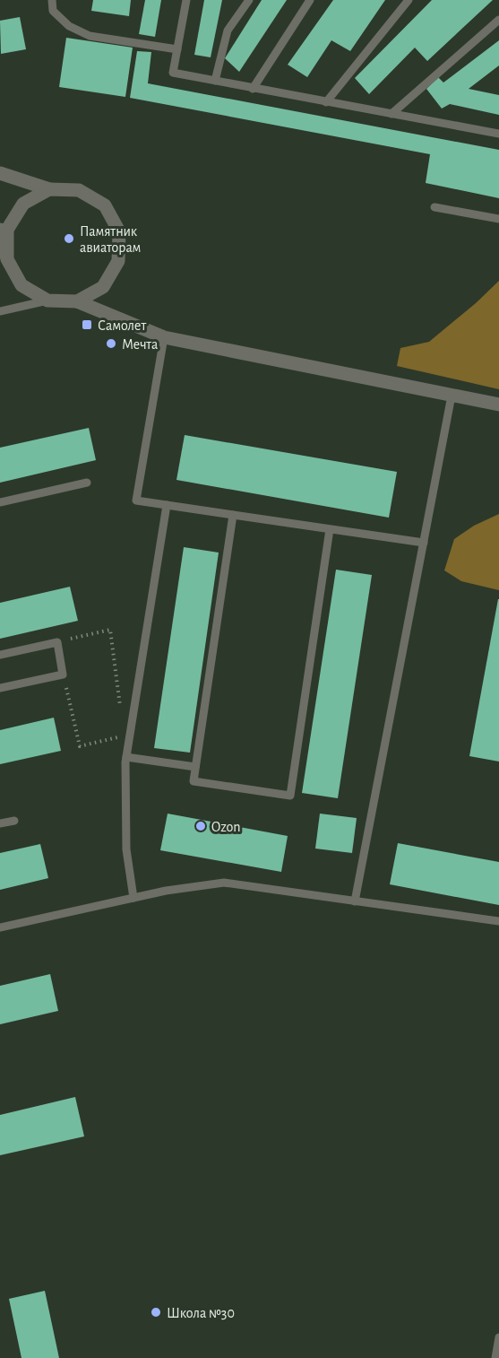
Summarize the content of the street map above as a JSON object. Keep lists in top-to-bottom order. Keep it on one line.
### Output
{"places":{"other":["Памятник авиаторам","Мечта","Ozon","Школа №30"],"transit":["Самолет"]}}
